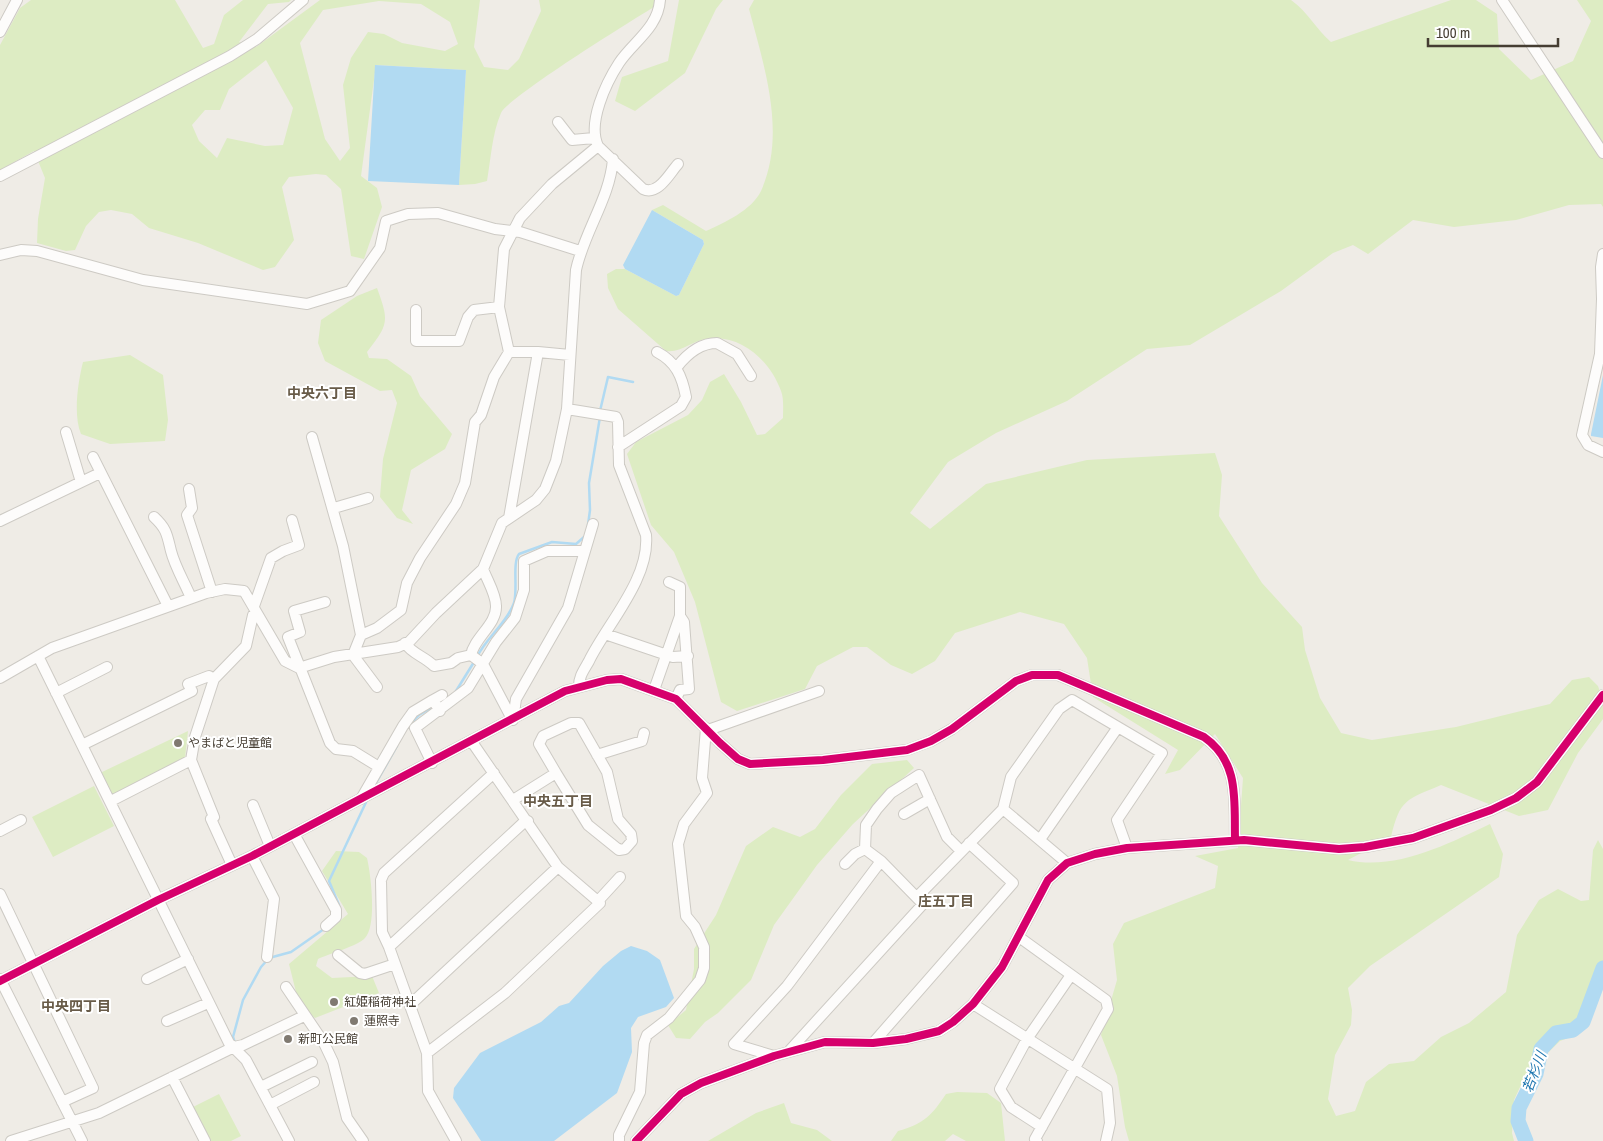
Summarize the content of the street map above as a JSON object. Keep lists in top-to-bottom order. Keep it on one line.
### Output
{"districts":["中央六丁目","中央五丁目","庄五丁目","中央四丁目"],"water":["若杉川"],"places":["やまばと児童館","紅姫稲荷神社","蓮照寺","新町公民館"],"scale_bar":"100 m"}
